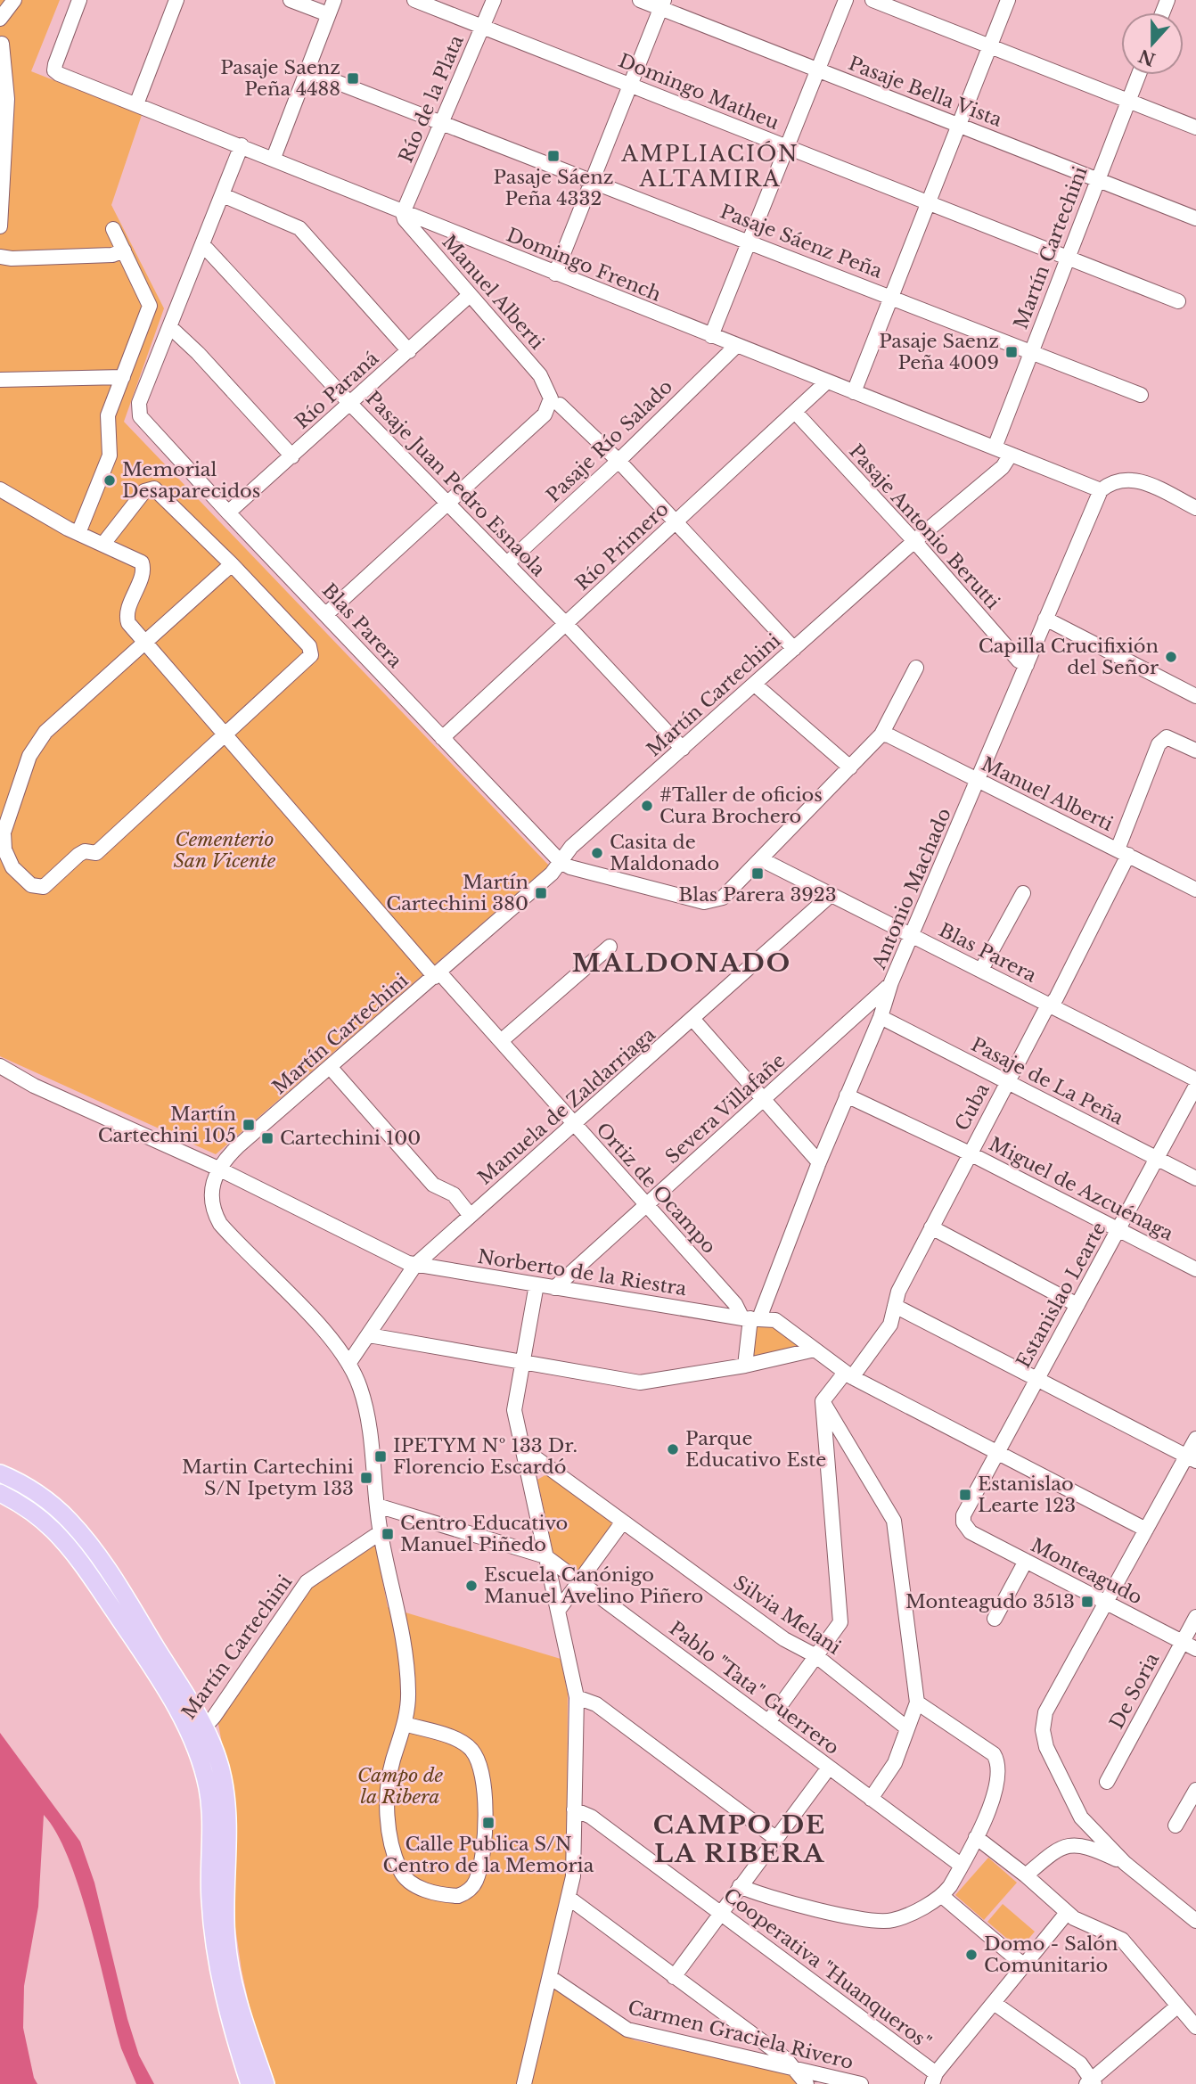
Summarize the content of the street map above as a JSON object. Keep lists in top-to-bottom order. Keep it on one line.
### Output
{"streets":{"street":["Domingo Matheu","Pasaje Bella Vista","Río de la Plata","Pasaje Sáenz Peña","Martín Cartechini","Domingo French","Manuel Alberti","Río Paraná","Pasaje Río Salado","Pasaje Juan Pedro Esnaola","Pasaje Antonio Berutti","Río Primero","Blas Parera","Antonio Machado","Pasaje de La Peña","Manuela de Zaldarriaga","Cuba","Severa Villafañe","Ortiz de Ocampo","Miguel de Azcuénaga","Norberto de la Riestra","Estanislao Learte","Monteagudo","Silvia Melani","Pablo \"Tata\" Guerrero","De Soria","Cooperativa \"Huanqueros\"","Carmen Graciela Rivero"]},"crossings":[["Domingo Matheu","Río de la Plata"],["Domingo Matheu","Martín Cartechini"],["Pasaje Bella Vista","Martín Cartechini"],["Río de la Plata","Pasaje Sáenz Peña"],["Río de la Plata","Domingo French"],["Río de la Plata","Manuel Alberti"],["Pasaje Sáenz Peña","Martín Cartechini"],["Martín Cartechini","Domingo French"],["Martín Cartechini","Manuel Alberti"],["Martín Cartechini","Pasaje Juan Pedro Esnaola"],["Martín Cartechini","Pasaje Antonio Berutti"],["Martín Cartechini","Blas Parera"],["Martín Cartechini","Manuela de Zaldarriaga"],["Martín Cartechini","Ortiz de Ocampo"],["Martín Cartechini","Norberto de la Riestra"],["Martín Cartechini","Pablo \"Tata\" Guerrero"],["Domingo French","Manuel Alberti"],["Domingo French","Pasaje Río Salado"],["Domingo French","Río Primero"],["Domingo French","Antonio Machado"],["Manuel Alberti","Río Paraná"],["Manuel Alberti","Pasaje Río Salado"],["Manuel Alberti","Río Primero"],["Manuel Alberti","Antonio Machado"],["Manuel Alberti","Cuba"],["Río Paraná","Pasaje Juan Pedro Esnaola"],["Río Paraná","Blas Parera"],["Pasaje Río Salado","Pasaje Juan Pedro Esnaola"],["Pasaje Juan Pedro Esnaola","Río Primero"],["Pasaje Antonio Berutti","Río Primero"],["Pasaje Antonio Berutti","Antonio Machado"],["Río Primero","Blas Parera"],["Blas Parera","Antonio Machado"],["Blas Parera","Manuela de Zaldarriaga"],["Blas Parera","Cuba"],["Antonio Machado","Pasaje de La Peña"],["Antonio Machado","Severa Villafañe"],["Antonio Machado","Ortiz de Ocampo"],["Antonio Machado","Miguel de Azcuénaga"],["Antonio Machado","Norberto de la Riestra"],["Pasaje de La Peña","Cuba"],["Pasaje de La Peña","Estanislao Learte"],["Manuela de Zaldarriaga","Ortiz de Ocampo"],["Manuela de Zaldarriaga","Norberto de la Riestra"],["Cuba","Miguel de Azcuénaga"],["Cuba","Norberto de la Riestra"],["Severa Villafañe","Ortiz de Ocampo"],["Severa Villafañe","Norberto de la Riestra"],["Ortiz de Ocampo","Norberto de la Riestra"],["Miguel de Azcuénaga","Estanislao Learte"],["Norberto de la Riestra","Estanislao Learte"],["Estanislao Learte","Monteagudo"],["Monteagudo","De Soria"]],"districts":["AMPLIACIÓN ALTAMIRA","MALDONADO","CAMPO DE LA RIBERA"],"parks":["Cementerio San Vicente","Campo de la Ribera"],"places":{"transit":["Pasaje Saenz Peña 4488","Pasaje Sáenz Peña 4332","Pasaje Saenz Peña 4009","Blas Parera 3923","Martín Cartechini 380","Martín Cartechini 105","Cartechini 100","IPETYM Nº 133 Dr. Florencio Escardó","Martin Cartechini S/N Ipetym 133","Estanislao Learte 123","Centro Educativo Manuel Piñedo","Monteagudo 3513","Calle Publica S/N Centro de la Memoria"],"other":["Memorial Desaparecidos","Capilla Crucifixión del Señor","#Taller de oficios Cura Brochero","Casita de Maldonado","Parque Educativo Este","Escuela Canónigo Manuel Avelino Piñero","Domo - Salón Comunitario"]},"north":"bottom"}
